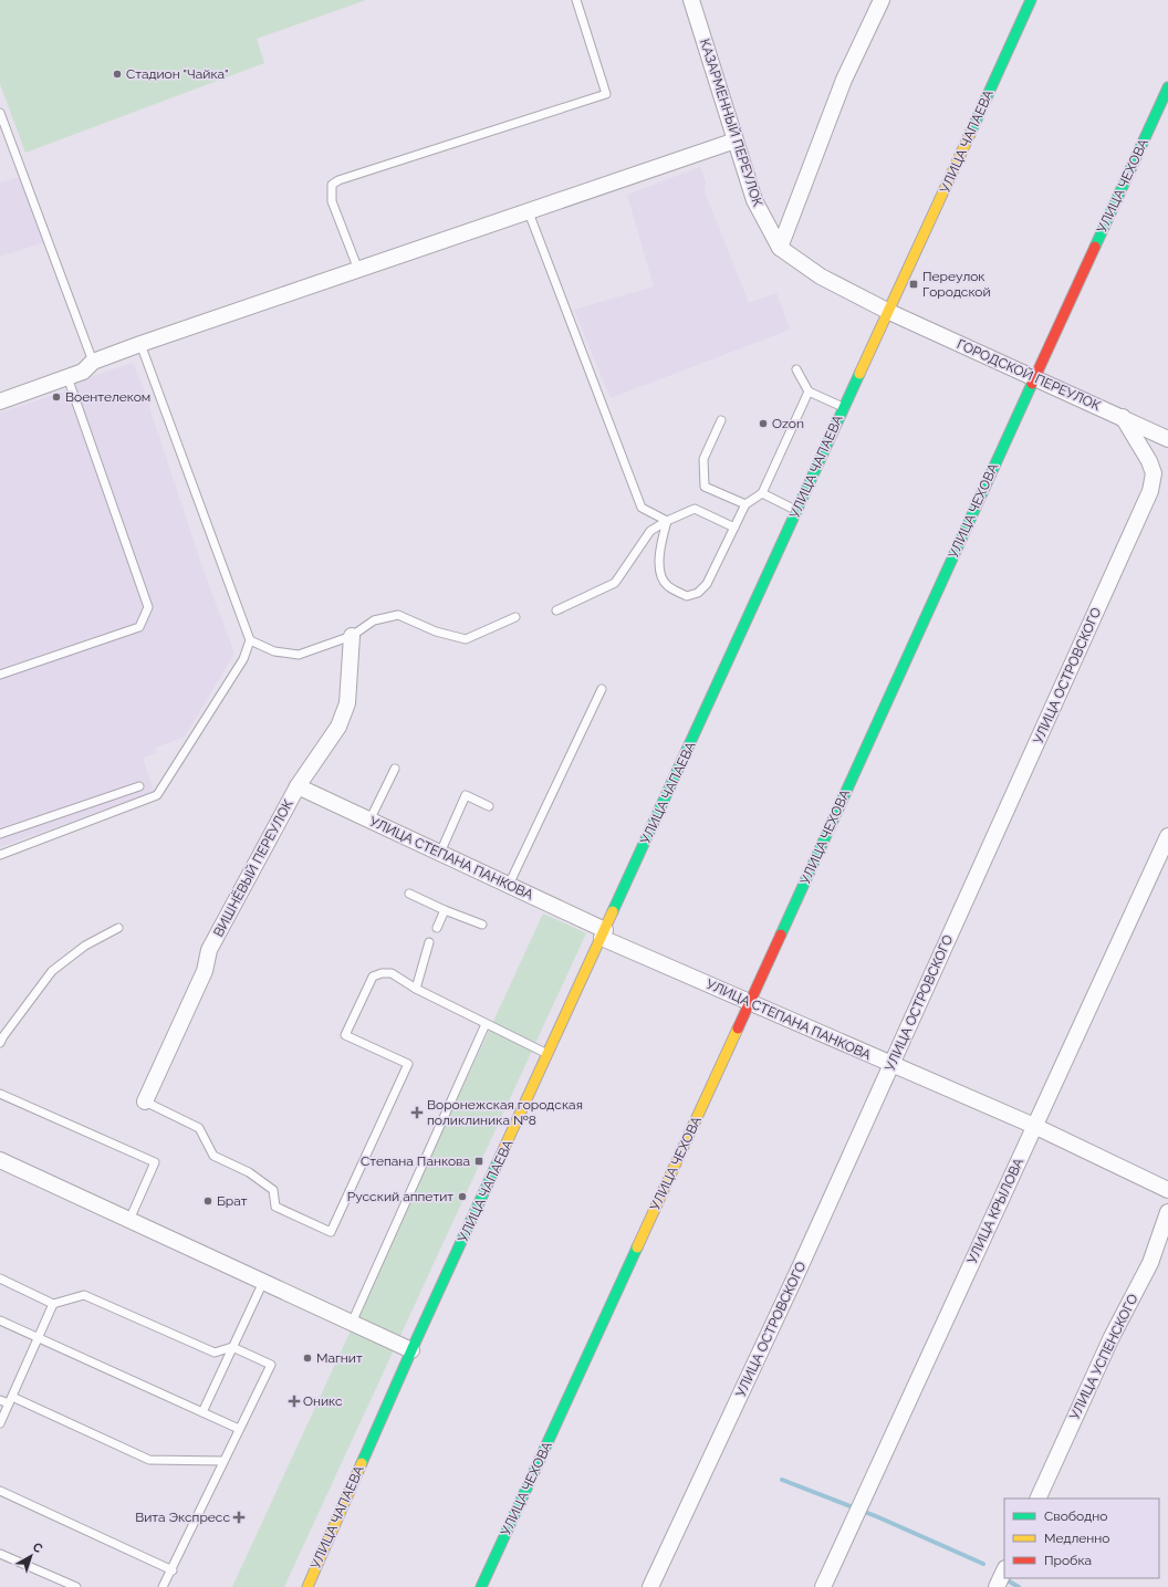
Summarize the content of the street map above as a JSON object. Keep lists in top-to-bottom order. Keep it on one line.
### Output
{"streets":{"street":["КАЗАРМЕННЫЙ ПЕРЕУЛОК","УЛИЦА ЧАПАЕВА","УЛИЦА ЧЕХОВА","ГОРОДСКОЙ ПЕРЕУЛОК","УЛИЦА ОСТРОВСКОГО","УЛИЦА СТЕПАНА ПАНКОВА","ВИШНЁВЫЙ ПЕРЕУЛОК","УЛИЦА КРЫЛОВА","УЛИЦА УСПЕНСКОГО"]},"crossings":[["КАЗАРМЕННЫЙ ПЕРЕУЛОК","УЛИЦА ЧАПАЕВА"],["КАЗАРМЕННЫЙ ПЕРЕУЛОК","ГОРОДСКОЙ ПЕРЕУЛОК"],["УЛИЦА ЧАПАЕВА","ГОРОДСКОЙ ПЕРЕУЛОК"],["УЛИЦА ЧАПАЕВА","УЛИЦА СТЕПАНА ПАНКОВА"],["УЛИЦА ЧЕХОВА","ГОРОДСКОЙ ПЕРЕУЛОК"],["УЛИЦА ЧЕХОВА","УЛИЦА СТЕПАНА ПАНКОВА"],["ГОРОДСКОЙ ПЕРЕУЛОК","УЛИЦА ОСТРОВСКОГО"],["УЛИЦА ОСТРОВСКОГО","УЛИЦА СТЕПАНА ПАНКОВА"],["УЛИЦА СТЕПАНА ПАНКОВА","ВИШНЁВЫЙ ПЕРЕУЛОК"],["УЛИЦА СТЕПАНА ПАНКОВА","УЛИЦА КРЫЛОВА"]],"places":{"other":["Стадион \"Чайка\"","Воентелеком","Ozon","Русский аппетит","Брат","Магнит"],"transit":["Переулок Городской","Степана Панкова"],"health":["Воронежская городская поликлиника №8","Оникс","Вита Экспресс"]},"legend":["Свободно","Медленно","Пробка"],"north":"top right"}
